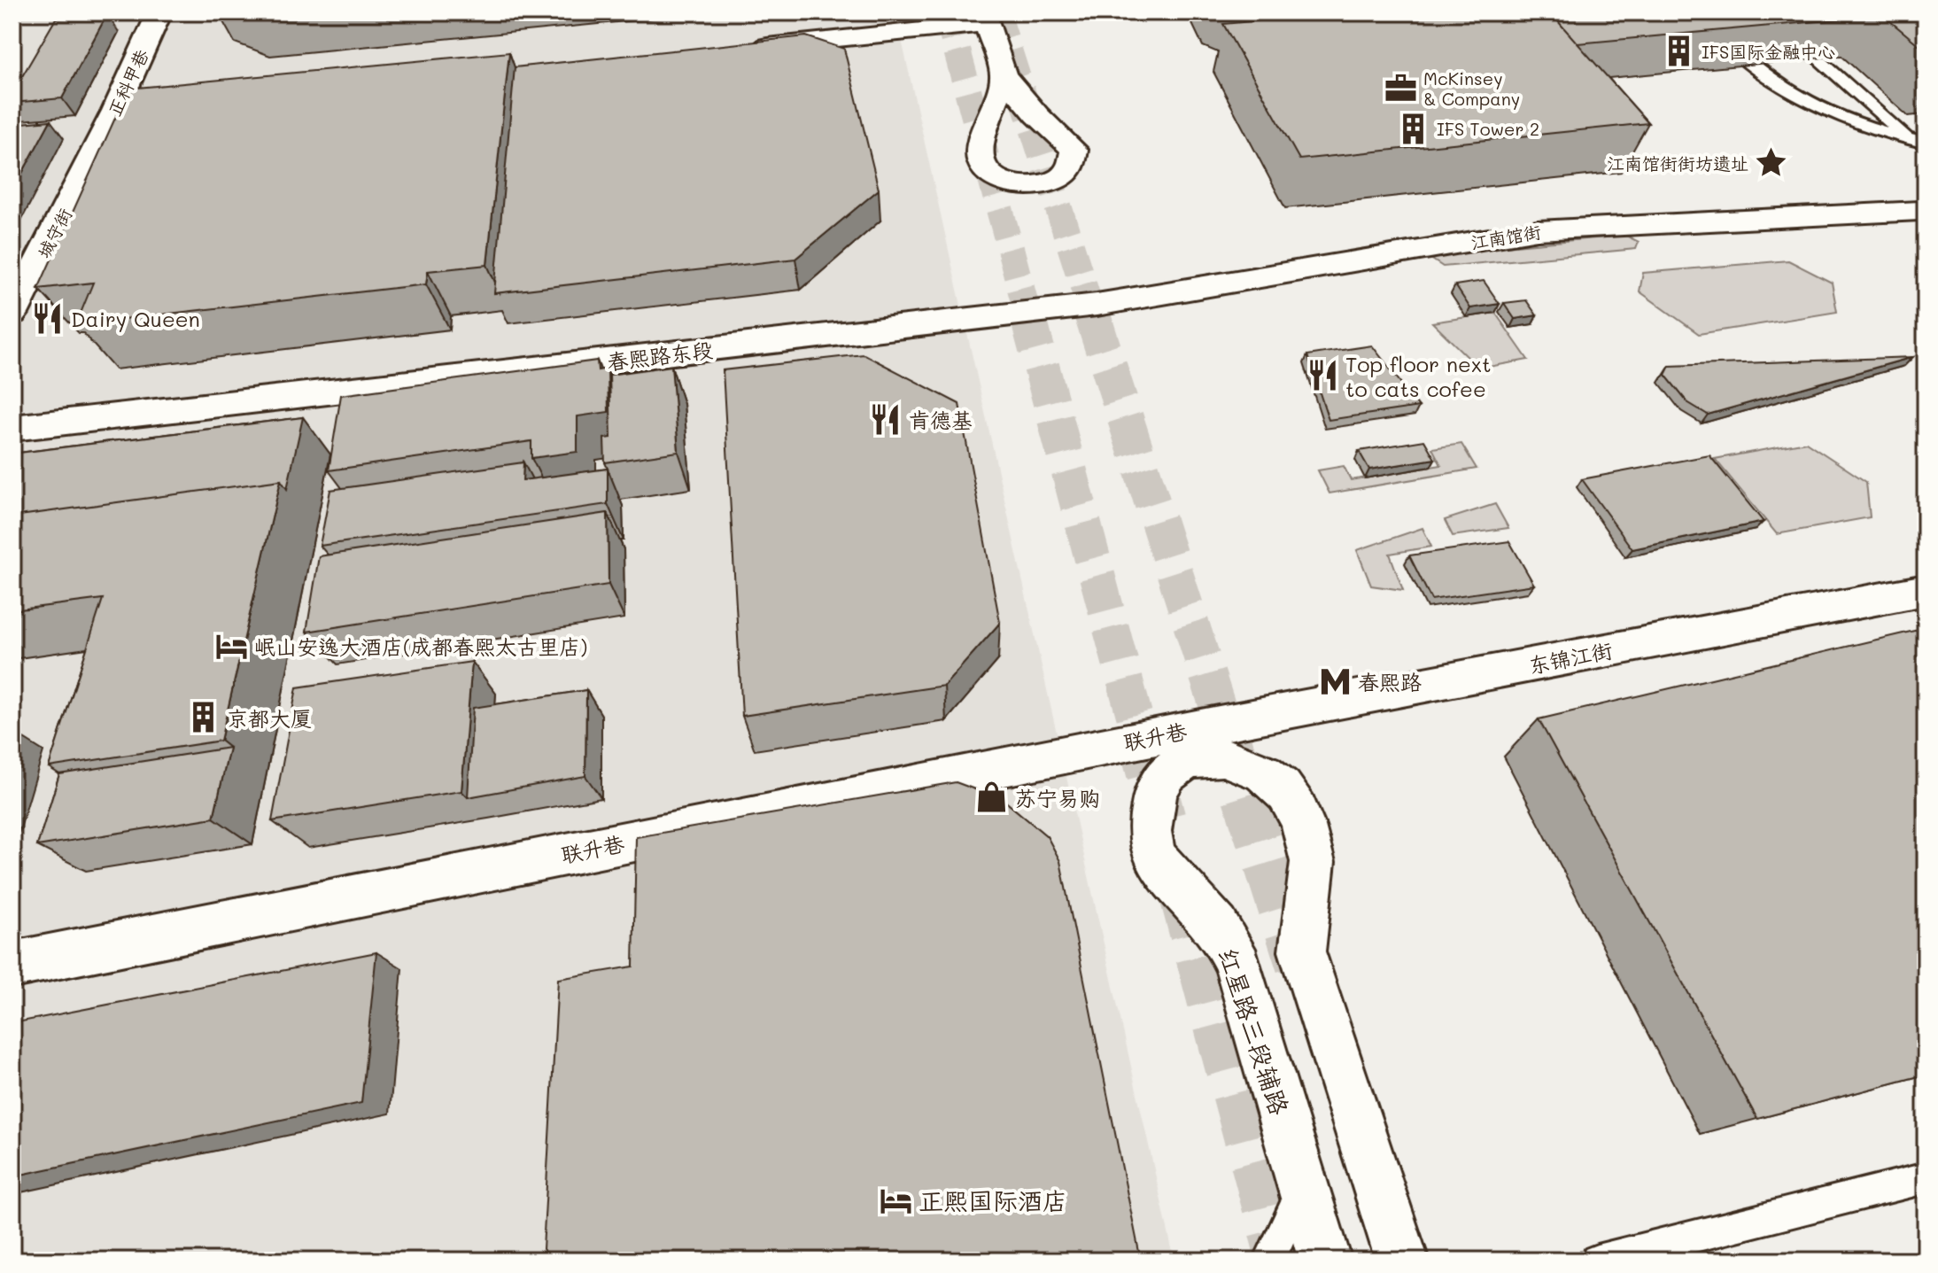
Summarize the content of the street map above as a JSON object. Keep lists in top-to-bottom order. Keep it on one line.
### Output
{"streets":{"street":["正科甲巷","城守街","江南馆街","春熙路东段","东锦江街","联升巷","红星路三段辅路"]},"crossings":[["正科甲巷","城守街"],["江南馆街","春熙路东段"],["东锦江街","联升巷"]],"places":{"building":["IFS国际金融中心","IFS Tower 2","京都大厦"],"office":["McKinsey & Company"],"place":["江南馆街街坊遗址"],"restaurant":["Dairy Queen","Top floor next to cats cofee","肯德基"],"hotel":["岷山安逸大酒店(成都春熙太古里店)","正熙国际酒店"],"metro station":["春熙路"],"shop":["苏宁易购"]}}
